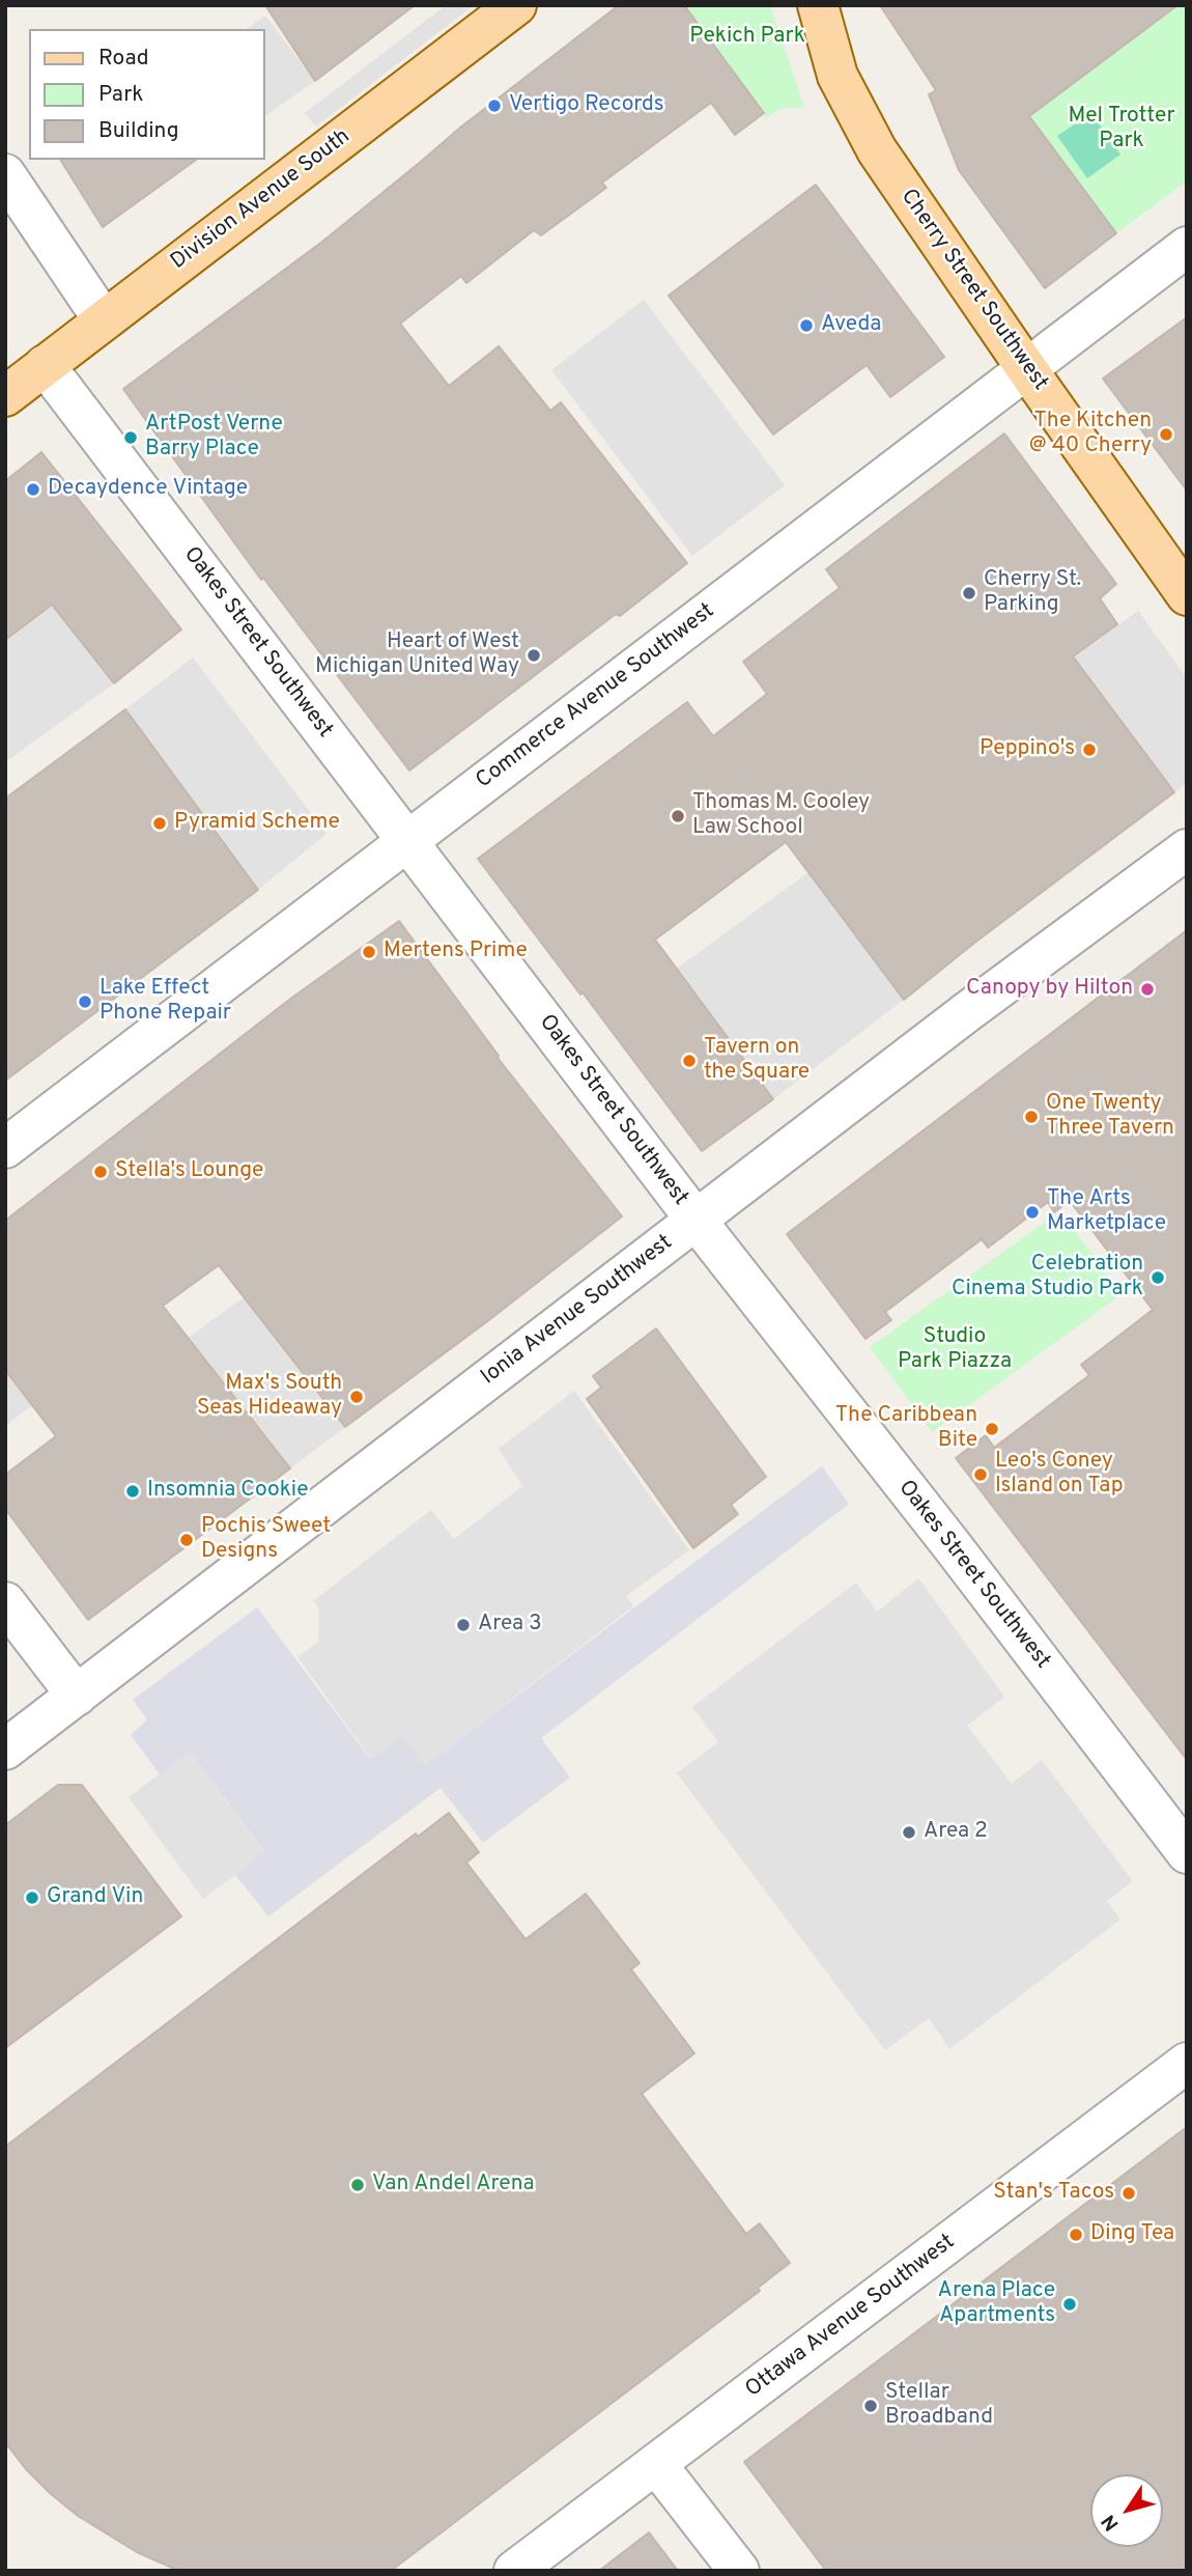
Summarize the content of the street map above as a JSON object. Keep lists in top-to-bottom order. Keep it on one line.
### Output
{"streets":{"main road":["Division Avenue South","Cherry Street Southwest"],"street":["Oakes Street Southwest","Commerce Avenue Southwest","Ionia Avenue Southwest","Ottawa Avenue Southwest"]},"crossings":[["Division Avenue South","Oakes Street Southwest"],["Cherry Street Southwest","Commerce Avenue Southwest"],["Oakes Street Southwest","Commerce Avenue Southwest"],["Oakes Street Southwest","Ionia Avenue Southwest"]],"parks":["Pekich Park","Mel Trotter Park","Studio Park Piazza"],"places":["Vertigo Records","Aveda","The Kitchen @ 40 Cherry","ArtPost Verne Barry Place","Decaydence Vintage","Cherry St. Parking","Heart of West Michigan United Way","Peppino's","Thomas M. Cooley Law School","Pyramid Scheme","Mertens Prime","Canopy by Hilton","Lake Effect Phone Repair","Tavern on the Square","One Twenty Three Tavern","Stella's Lounge","The Arts Marketplace","Celebration Cinema Studio Park","Max's South Seas Hideaway","The Caribbean Bite","Leo's Coney Island on Tap","Insomnia Cookie","Pochis Sweet Designs","Area 3","Area 2","Grand Vin","Van Andel Arena","Stan's Tacos","Ding Tea","Arena Place Apartments","Stellar Broadband"],"legend":["Road","Park","Building"],"north":"bottom left"}
